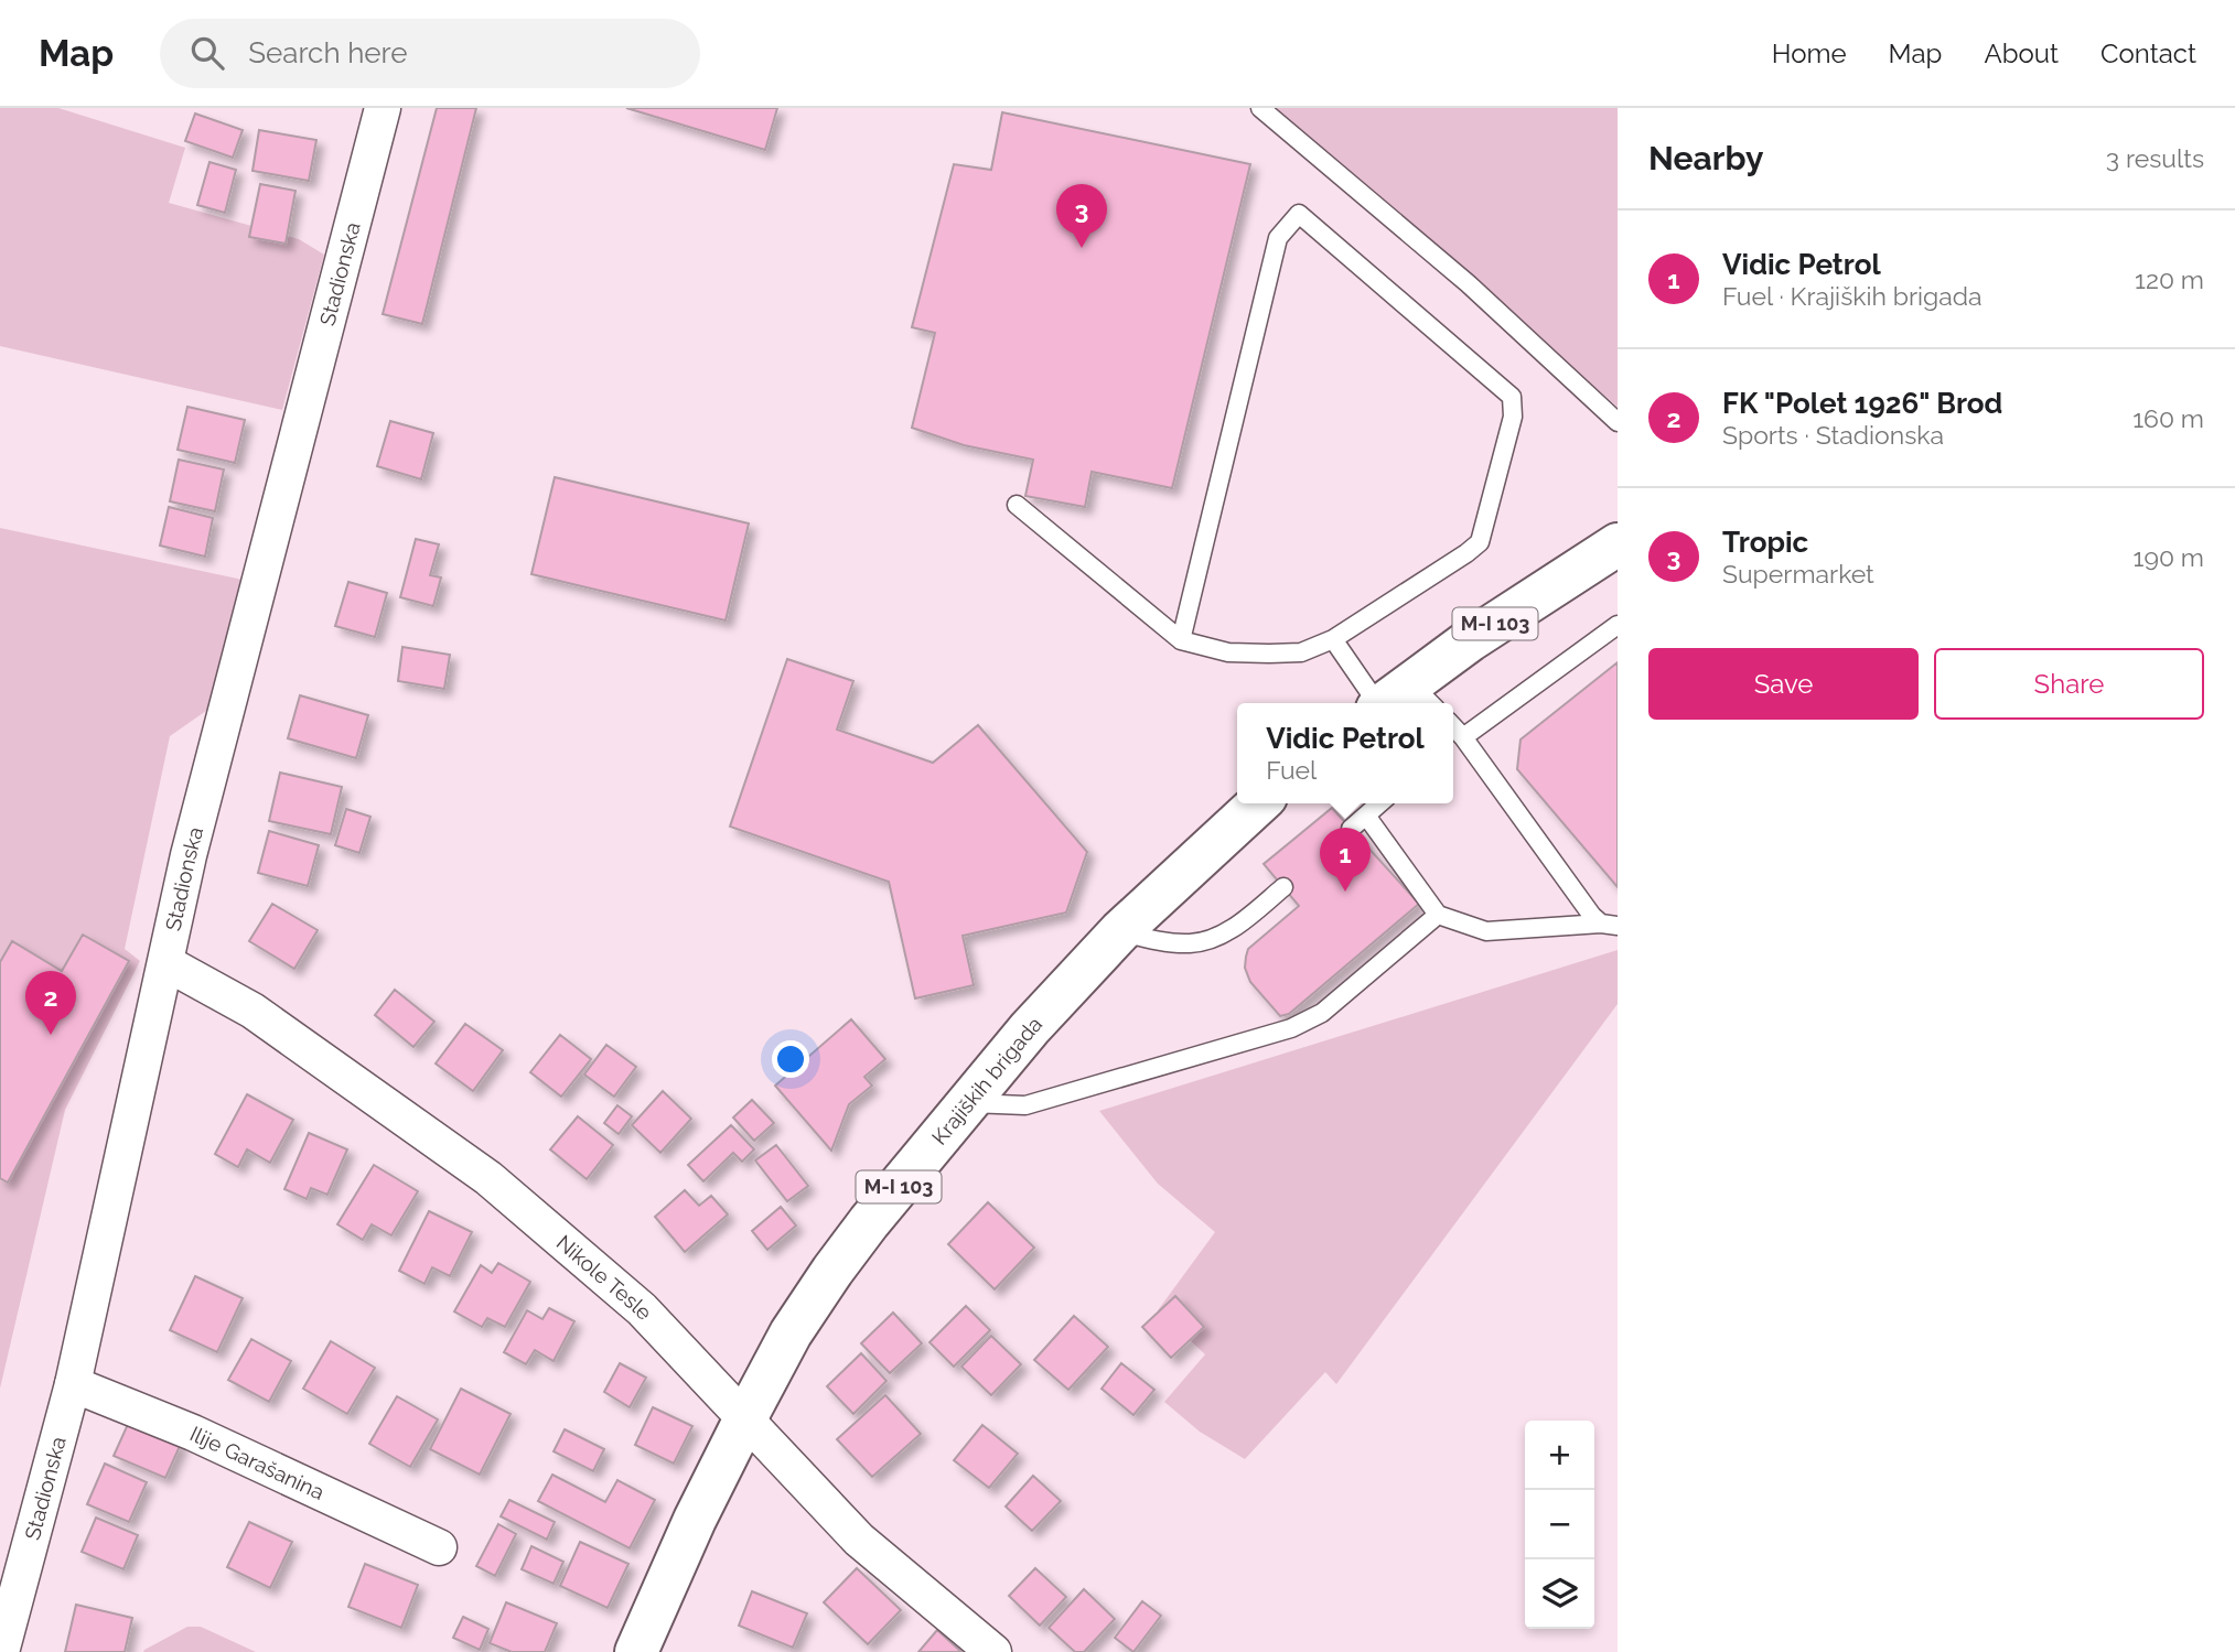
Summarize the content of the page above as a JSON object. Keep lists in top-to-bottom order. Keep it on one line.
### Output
{"streets":{"main road":["M-I 103","Krajiških brigada"],"street":["Stadionska","Nikole Tesle","Ilije Garašanina"]},"crossings":[["Stadionska","Nikole Tesle"],["Stadionska","Ilije Garašanina"],["Krajiških brigada","Nikole Tesle"]],"page":{"header":"Map","search":"Search here","nav":["Home","Map","About","Contact"],"heading":["Nearby","3 results"],"pins":["3","1","2"],"list":[{"mark":"1","name":"Vidic Petrol","note":"Fuel · Krajiških brigada","value":"120 m"},{"mark":"2","name":"FK \"Polet 1926\" Brod","note":"Sports · Stadionska","value":"160 m"},{"mark":"3","name":"Tropic","note":"Supermarket","value":"190 m"}],"buttons":["Save","Share"],"popup":["Vidic Petrol","Fuel"],"map_buttons":["+","−"]}}
